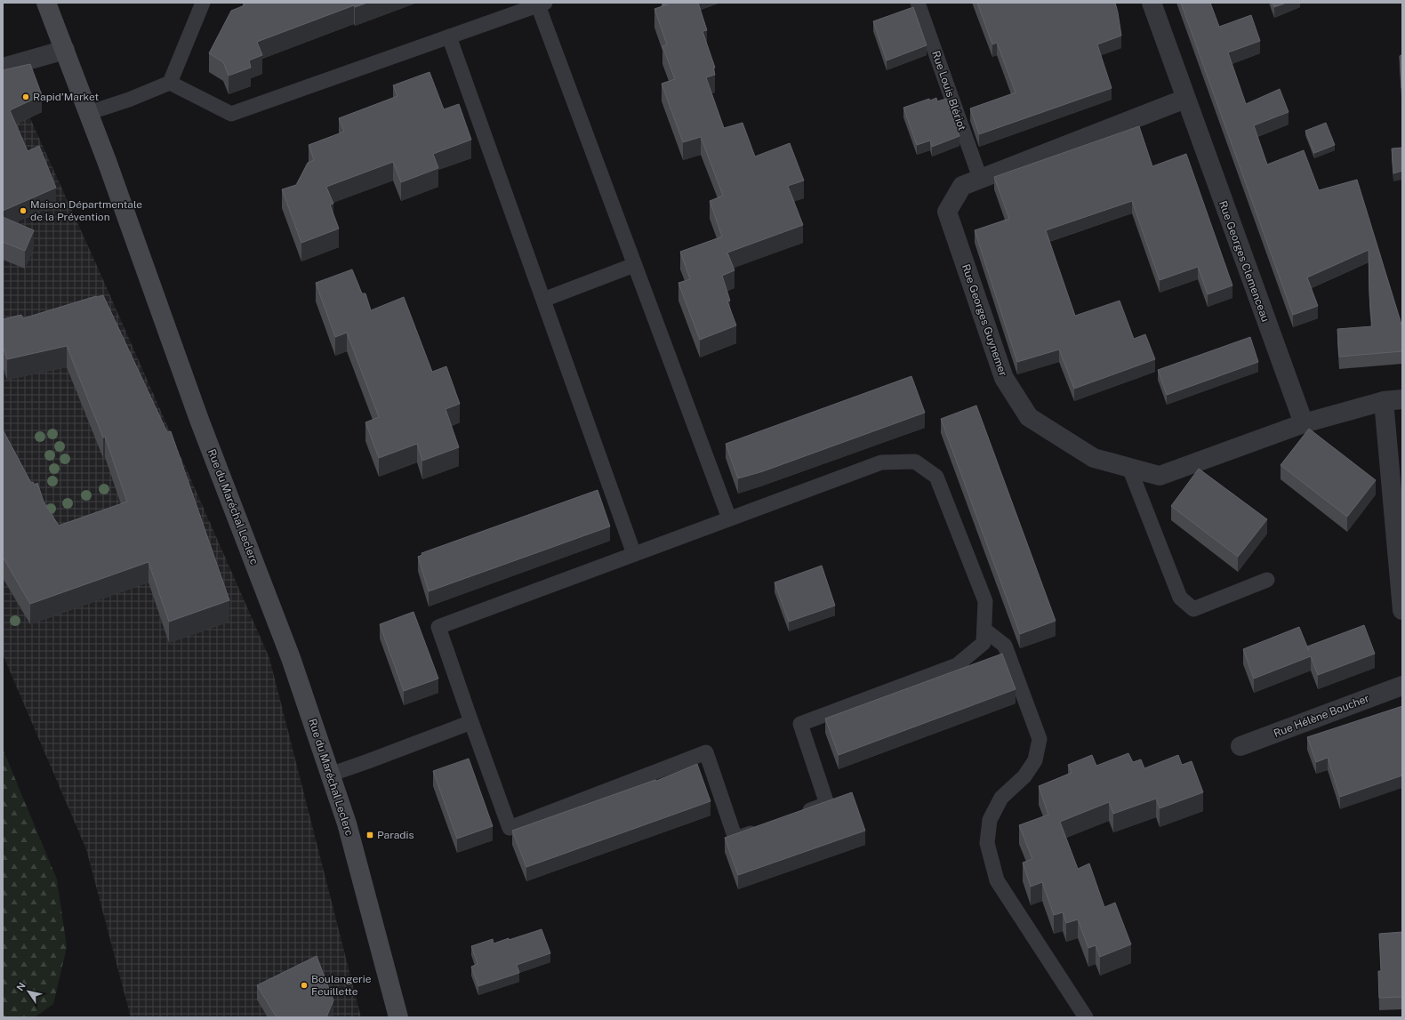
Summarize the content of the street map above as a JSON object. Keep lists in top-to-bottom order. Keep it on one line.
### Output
{"streets":{"main road":["Rue du Maréchal Leclerc"],"street":["Rue Georges Clemenceau","Rue Georges Guynemer","Rue Hélène Boucher"],"lane":["Rue Louis Blériot"]},"crossings":[["Rue Louis Blériot","Rue Georges Guynemer"],["Rue Georges Clemenceau","Rue Georges Guynemer"]],"places":{"other":["Rapid’Market","Maison Départmentale de la Prévention","Boulangerie Feuillette"],"transit":["Paradis"]},"north":"top left"}
